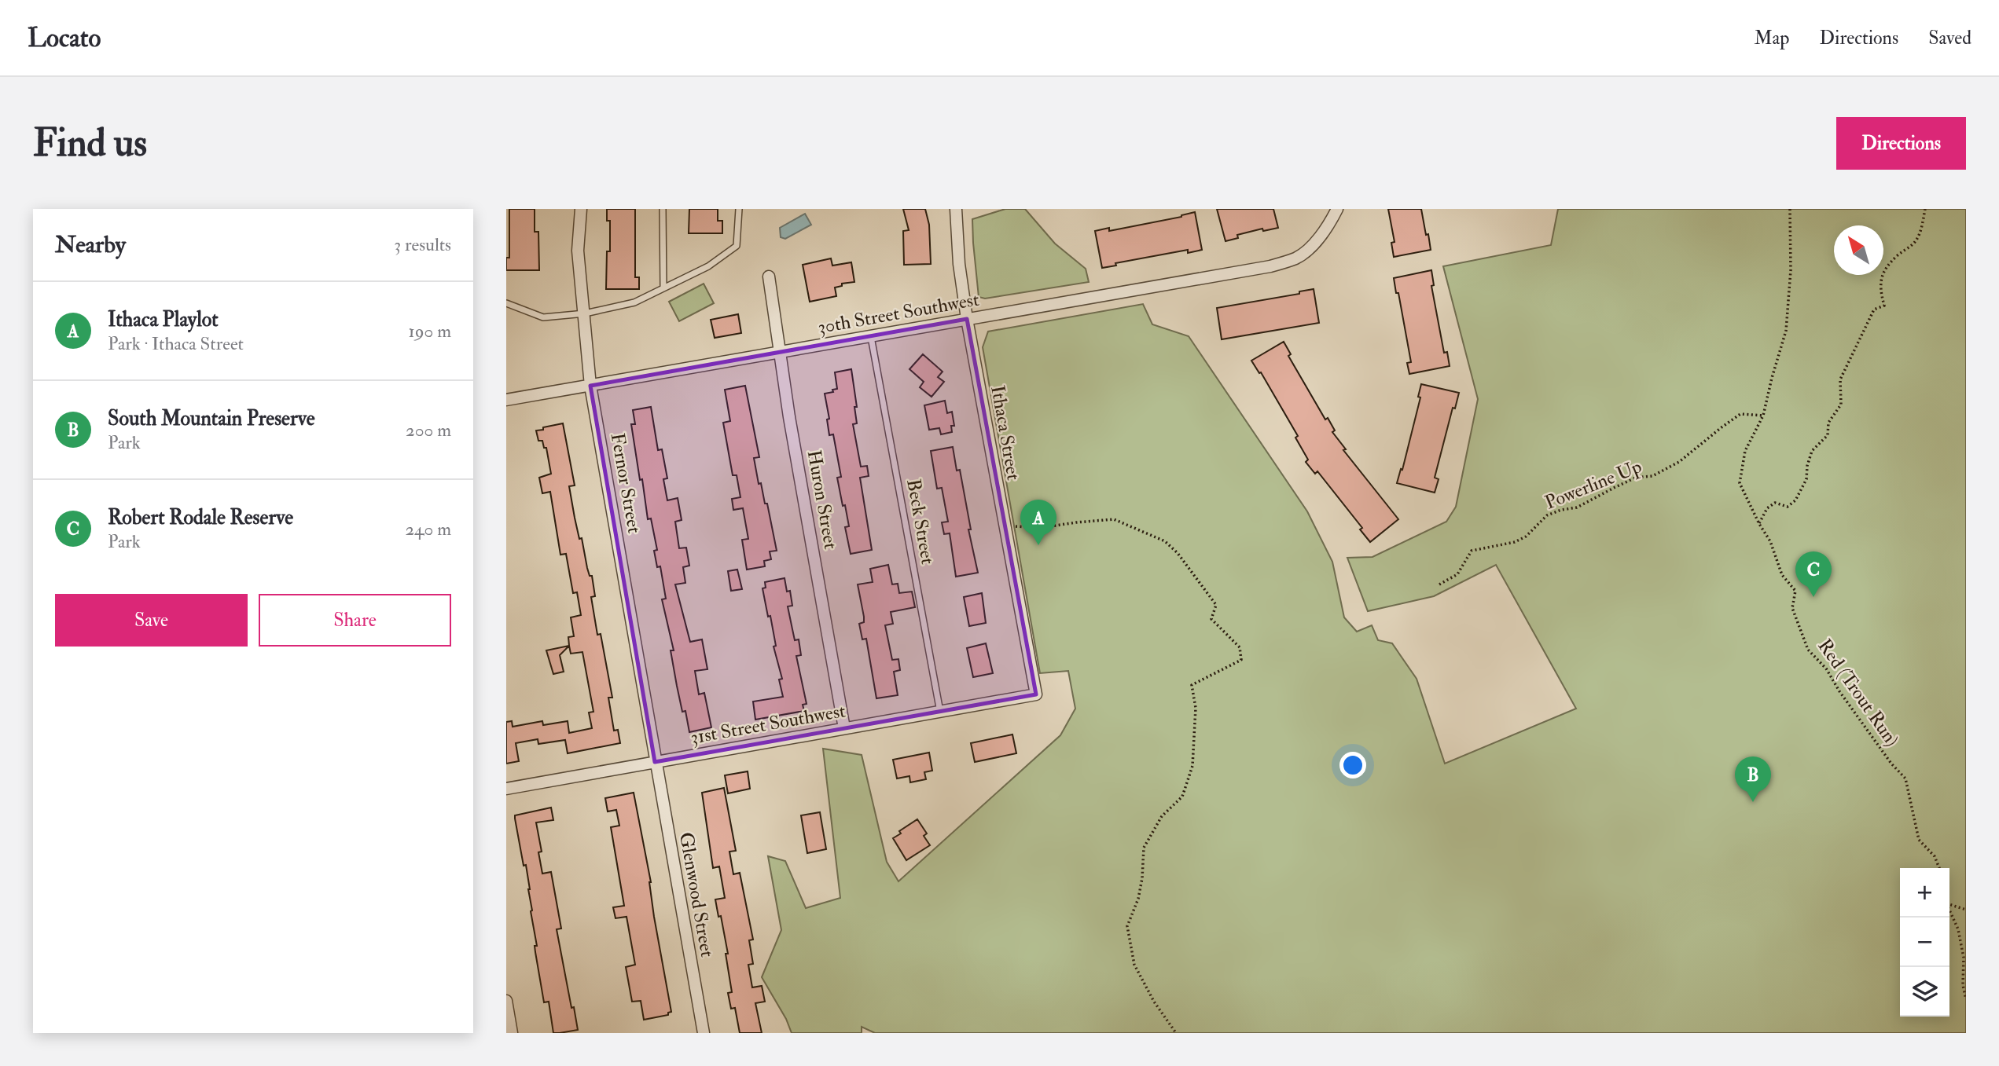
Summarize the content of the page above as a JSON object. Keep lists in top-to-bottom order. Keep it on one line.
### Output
{"streets":{"street":["30th Street Southwest","Ithaca Street","Fernor Street","Huron Street","31st Street Southwest","Glenwood Street"],"lane":["Beck Street"],"path":["Powerline Up","Red (Trout Run)"]},"crossings":[["30th Street Southwest","Ithaca Street"],["30th Street Southwest","Fernor Street"],["30th Street Southwest","Huron Street"],["30th Street Southwest","Beck Street"],["Ithaca Street","31st Street Southwest"],["Fernor Street","31st Street Southwest"],["Fernor Street","Glenwood Street"],["Powerline Up","Red (Trout Run)"],["Huron Street","31st Street Southwest"],["Beck Street","31st Street Southwest"],["31st Street Southwest","Glenwood Street"]],"north":"top left","page":{"header":"Locato","nav":["Map","Directions","Saved"],"buttons":["Directions",["Save","Share"]],"title":"Find us","heading":["Nearby","3 results"],"list":[{"mark":"A","name":"Ithaca Playlot","note":"Park · Ithaca Street","value":"190 m"},{"mark":"B","name":"South Mountain Preserve","note":"Park","value":"200 m"},{"mark":"C","name":"Robert Rodale Reserve","note":"Park","value":"240 m"}],"pins":["A","C","B"],"map_buttons":["+","−"]}}
